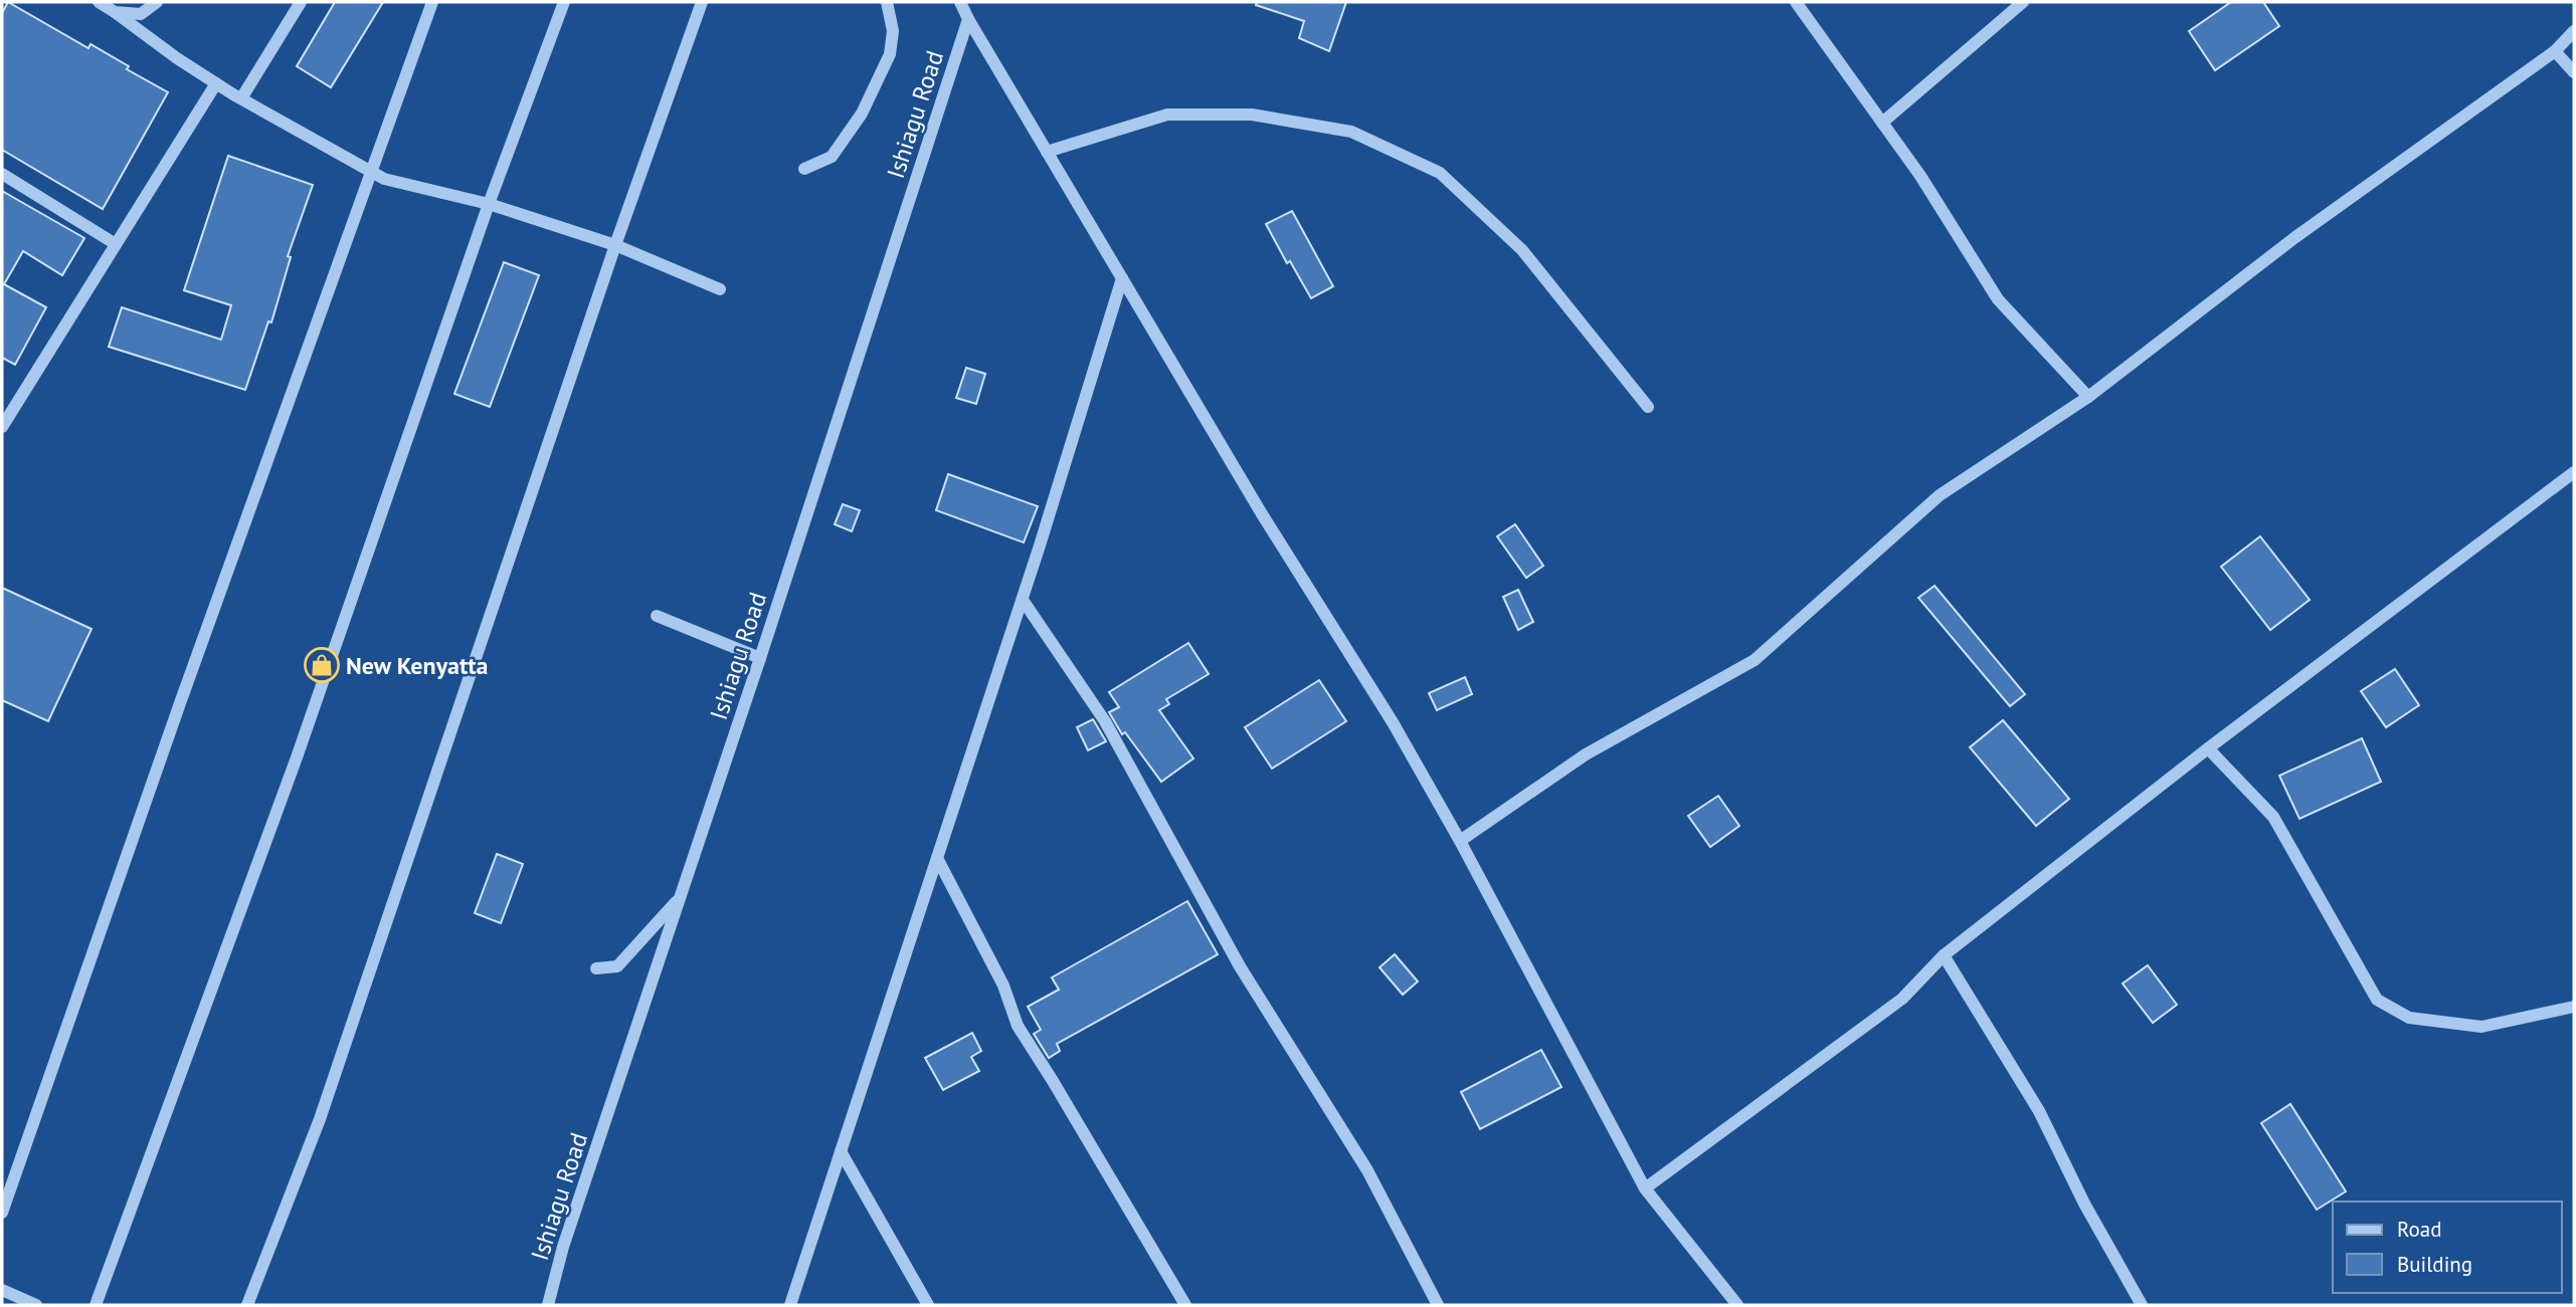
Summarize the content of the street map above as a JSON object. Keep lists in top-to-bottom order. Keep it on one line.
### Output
{"streets":{"street":["Ishiagu Road"]},"places":{"shop":["New Kenyatta"]},"legend":["Road","Building"]}
